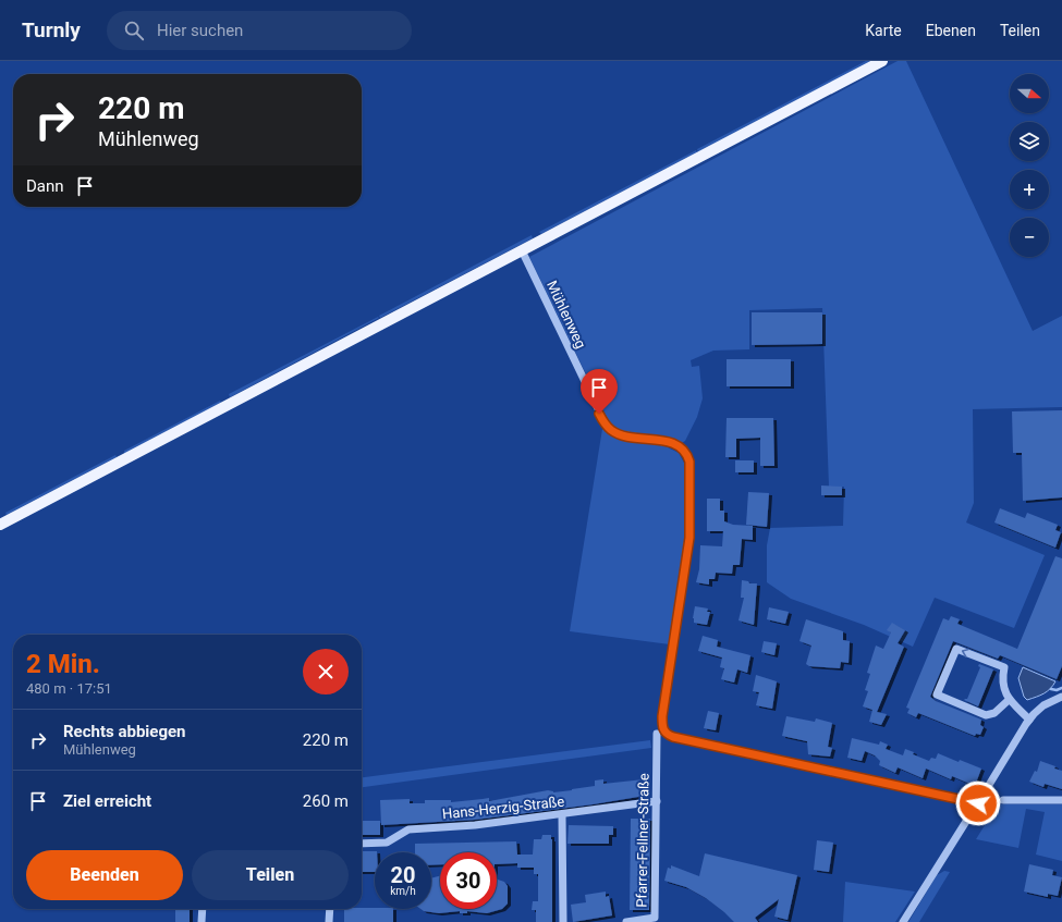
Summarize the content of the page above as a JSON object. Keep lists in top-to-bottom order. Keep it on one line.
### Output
{"streets":{"street":["Mühlenweg","Hans-Herzig-Straße","Pfarrer-Fellner-Straße"]},"crossings":[["Hans-Herzig-Straße","Pfarrer-Fellner-Straße"]],"north":"right","page":{"header":"Turnly","search":"Hier suchen","nav":["Karte","Ebenen","Teilen"],"map_buttons":["+","−"],"turn":["220 m","Mühlenweg"],"then":"Dann","heading":["2 Min.","480 m · 17:51"],"list":[{"name":"Rechts abbiegen","note":"Mühlenweg","value":"220 m"},{"name":"Ziel erreicht","value":"260 m"}],"buttons":["Beenden","Teilen"],"speed":"20 km/h","limit":"30"}}
